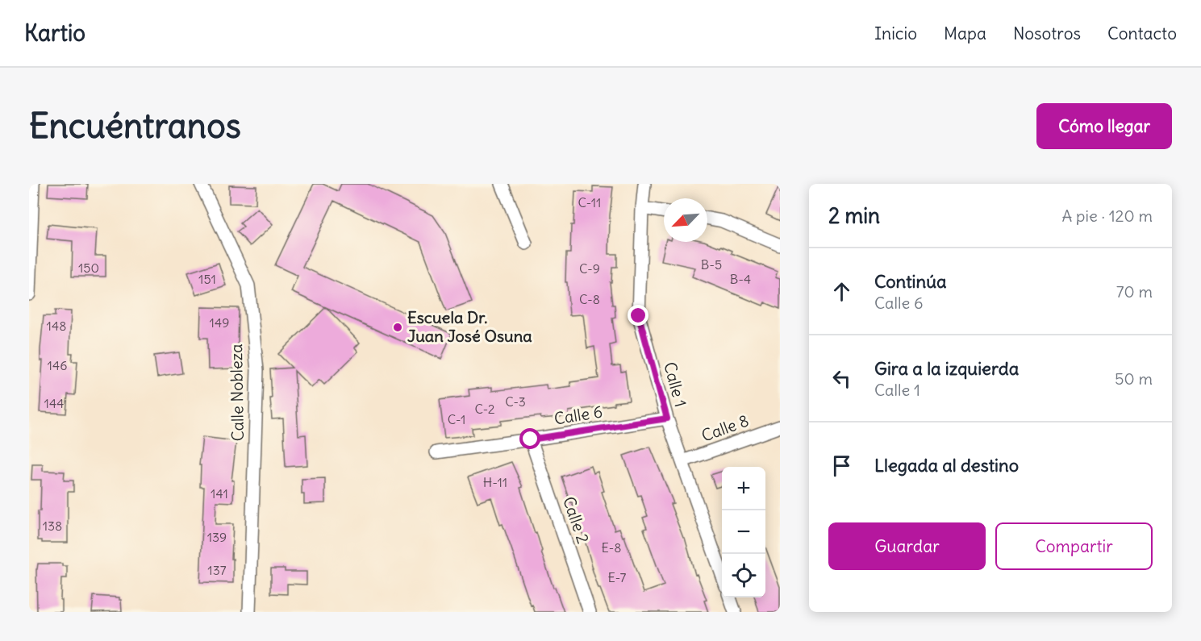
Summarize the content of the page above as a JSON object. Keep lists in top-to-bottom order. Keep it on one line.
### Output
{"streets":{"street":["Calle 1","Calle Nobleza","Calle 6","Calle 8","Calle 2"]},"crossings":[["Calle 1","Calle 6"],["Calle 1","Calle 8"],["Calle 6","Calle 2"]],"places":["Escuela Dr. Juan José Osuna"],"house_numbers":["C-11","B-5","150","C-9","151","B-4","C-8","149","148","146","C-3","144","C-2","C-1","H-11","141","138","139","E-8","137","E-7"],"north":"bottom left","page":{"header":"Kartio","nav":["Inicio","Mapa","Nosotros","Contacto"],"buttons":["Cómo llegar",["Guardar","Compartir"]],"title":"Encuéntranos","heading":["2 min","A pie · 120 m"],"list":[["Continúa","Calle 6","70 m"],["Gira a la izquierda","Calle 1","50 m"],"Llegada al destino"],"map_buttons":["+","−"]}}
